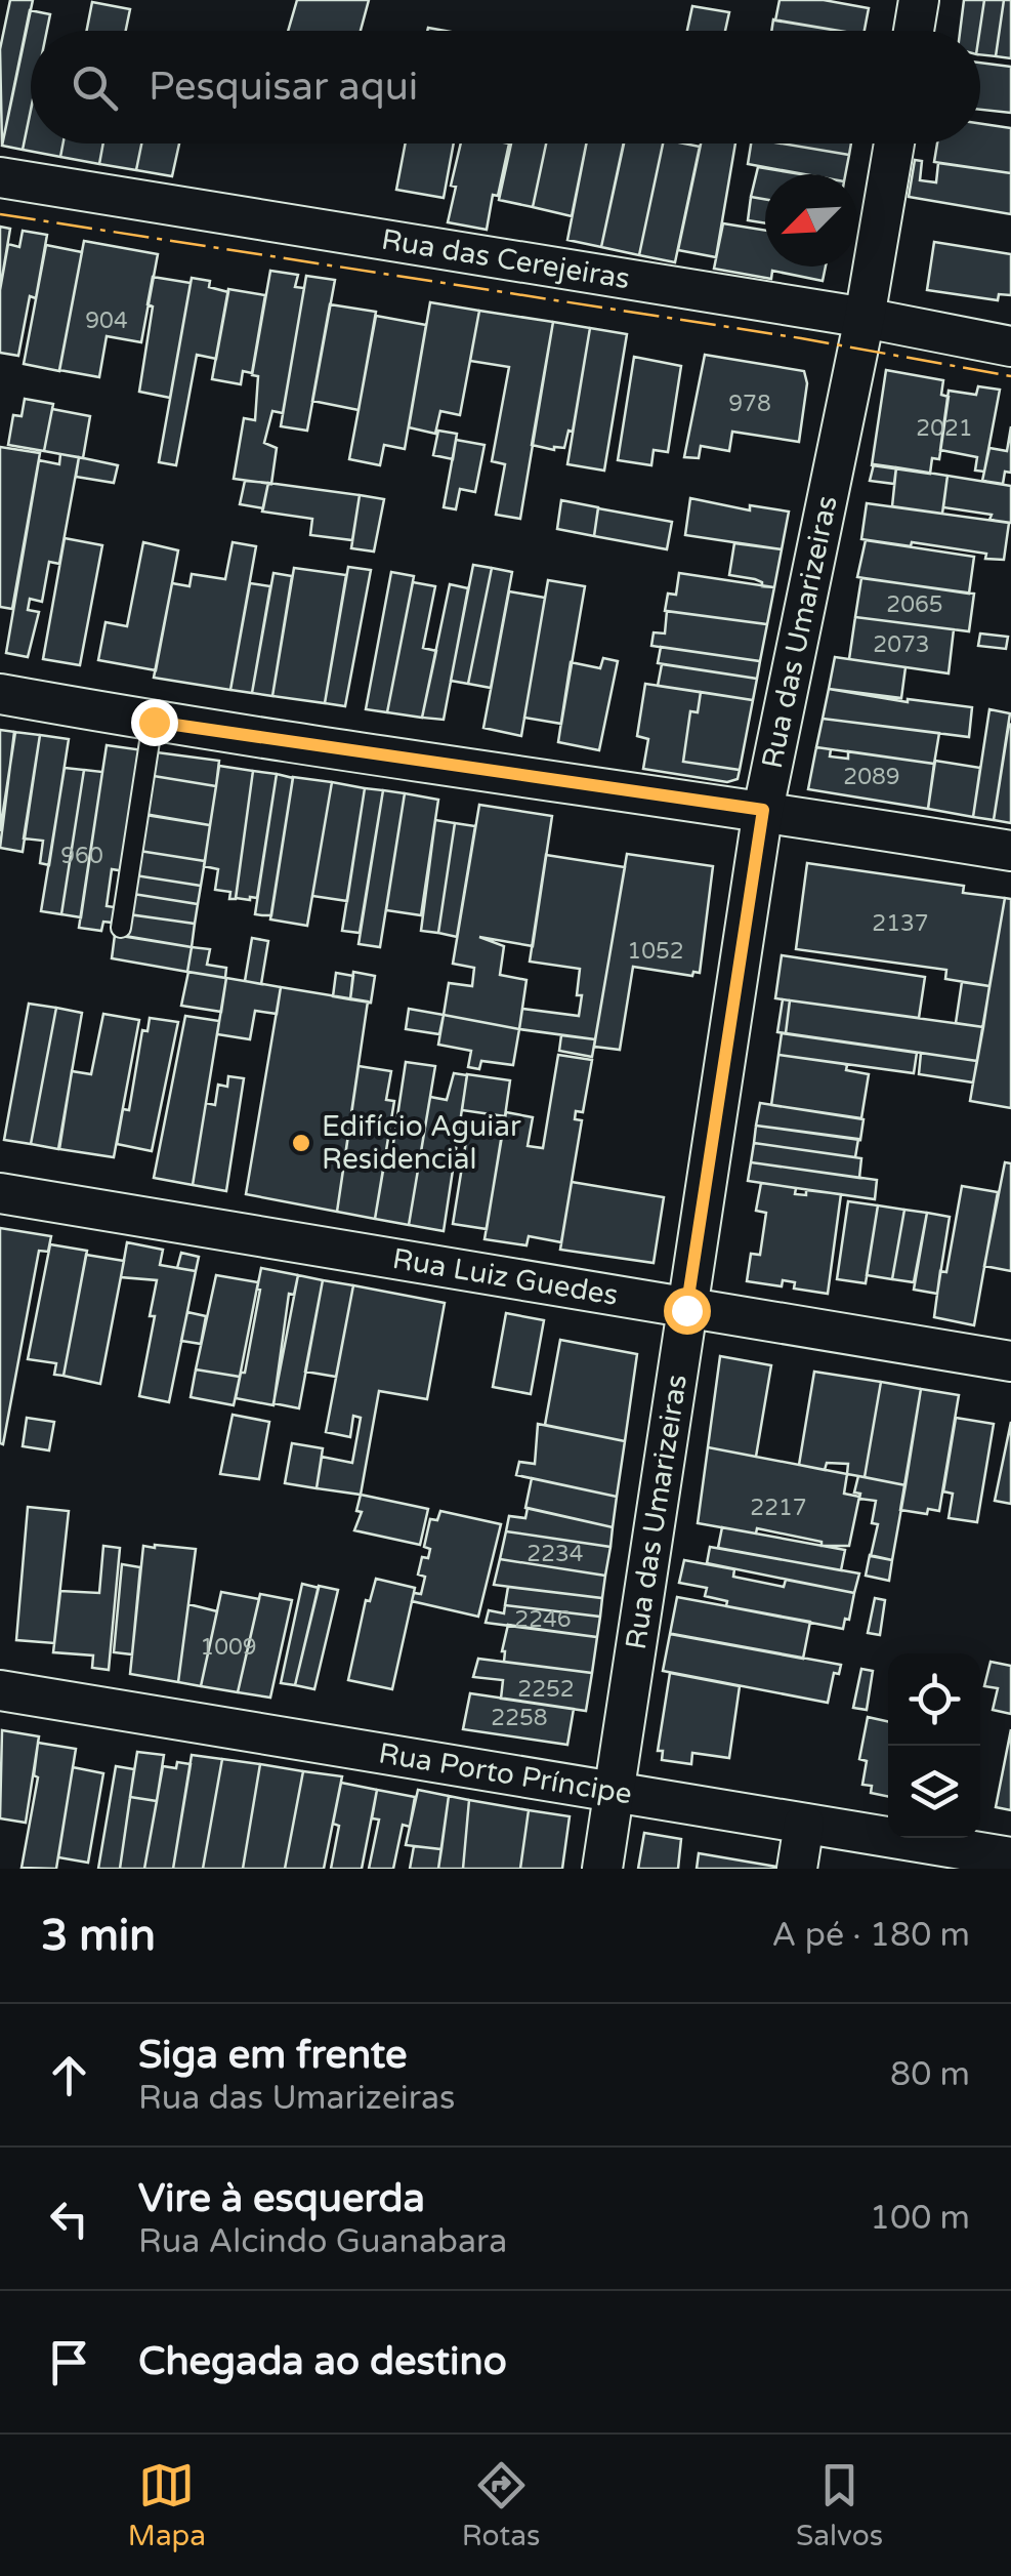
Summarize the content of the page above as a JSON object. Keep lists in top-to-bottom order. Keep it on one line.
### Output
{"streets":{"street":["Rua das Cerejeiras","Rua das Umarizeiras","Rua Luiz Guedes","Rua Porto Príncipe"]},"crossings":[["Rua das Cerejeiras","Rua das Umarizeiras"],["Rua das Umarizeiras","Rua Luiz Guedes"],["Rua das Umarizeiras","Rua Porto Príncipe"]],"places":["Edifício Aguiar Residencial"],"house_numbers":["904","978","2021","2065","2073","2089","960","2137","1052","2217","2234","2246","1009","2252","2258"],"north":"bottom left","page":{"search":"Pesquisar aqui","heading":["3 min","A pé · 180 m"],"list":[["Siga em frente","Rua das Umarizeiras","80 m"],["Vire à esquerda","Rua Alcindo Guanabara","100 m"],"Chegada ao destino"],"nav":["Mapa","Rotas","Salvos"]}}
